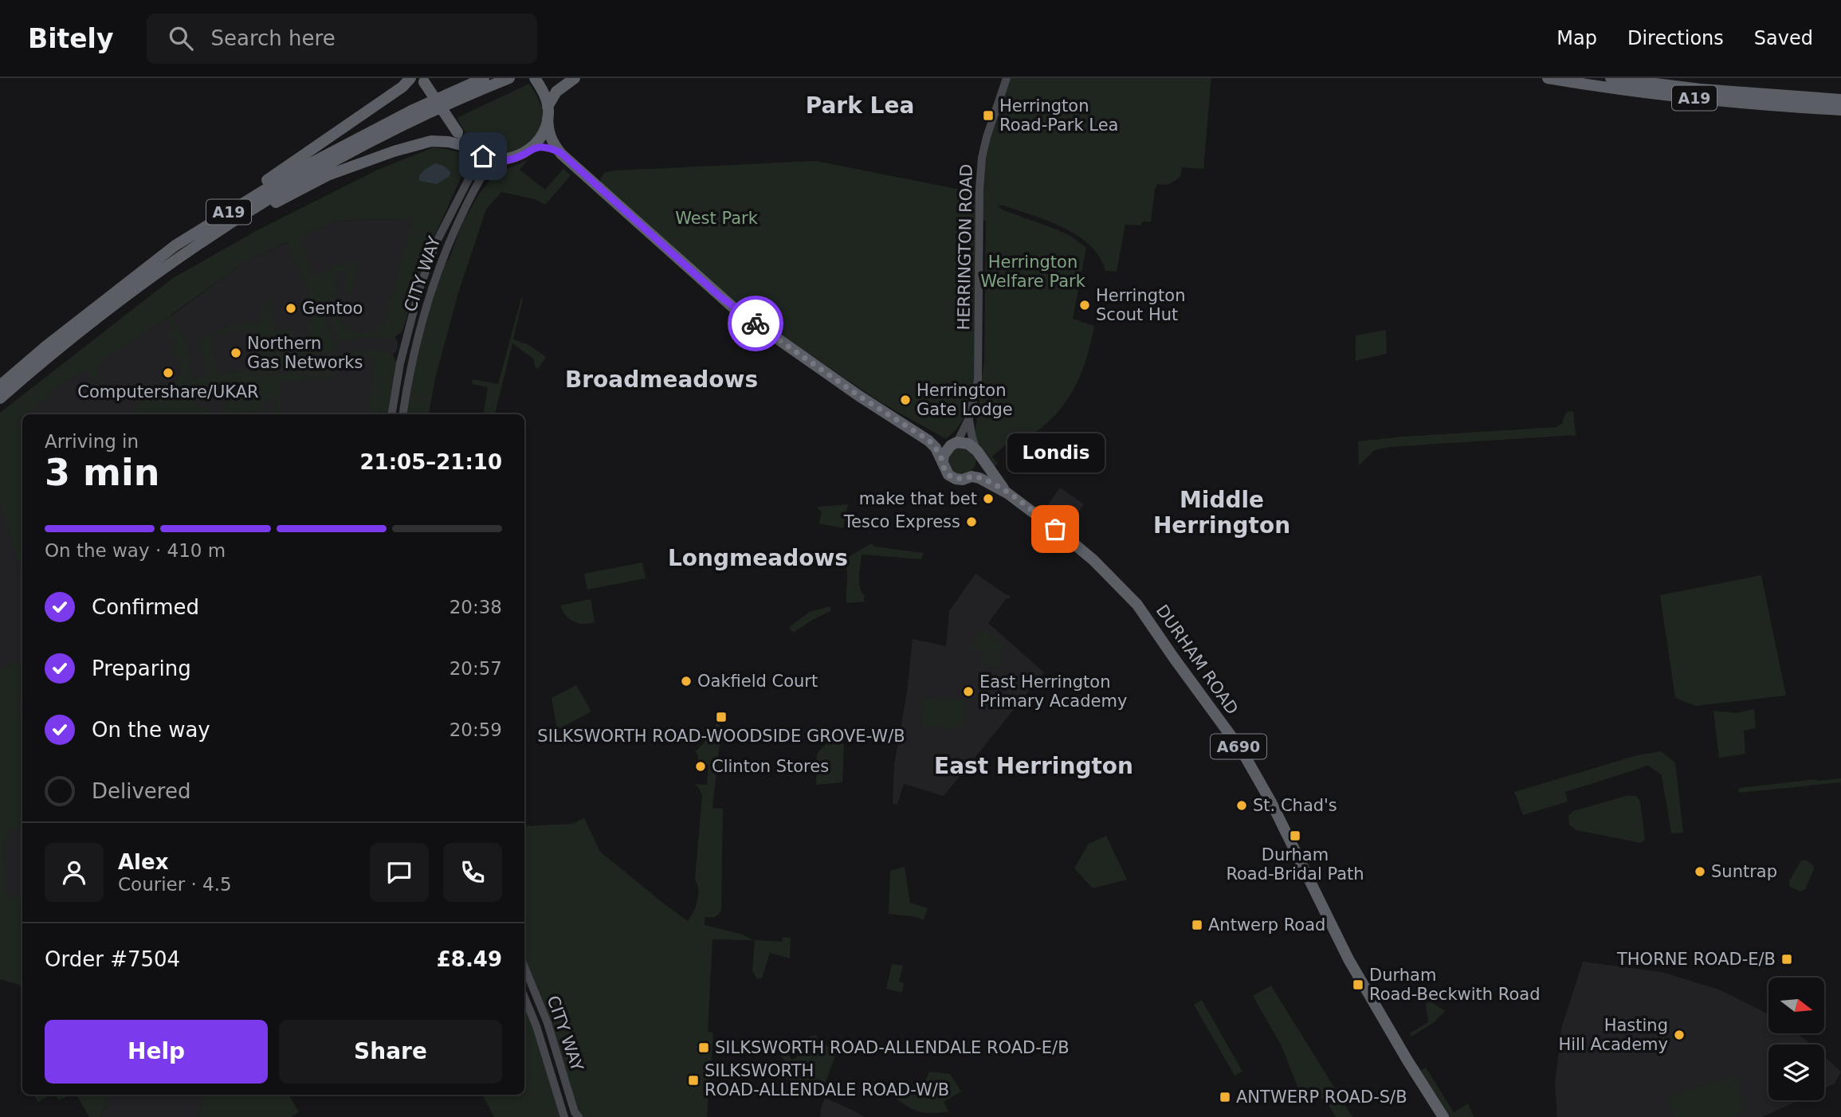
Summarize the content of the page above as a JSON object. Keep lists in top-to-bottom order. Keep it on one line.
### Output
{"streets":{"highway":["A19","DURHAM ROAD","A690"],"main road":["HERRINGTON ROAD","CITY WAY"]},"crossings":[["HERRINGTON ROAD","DURHAM ROAD"],["DURHAM ROAD","A690"]],"districts":["Park Lea","Broadmeadows","Middle Herrington","Longmeadows","East Herrington"],"parks":["West Park","Herrington Welfare Park"],"places":{"transit":["Herrington Road-Park Lea","SILKSWORTH ROAD-WOODSIDE GROVE-W/B","Durham Road-Bridal Path","Antwerp Road","THORNE ROAD-E/B","Durham Road-Beckwith Road","SILKSWORTH ROAD-ALLENDALE ROAD-E/B","SILKSWORTH ROAD-ALLENDALE ROAD-W/B","ANTWERP ROAD-S/B"],"other":["Herrington Scout Hut","Gentoo","Northern Gas Networks","Computershare/UKAR","Herrington Gate Lodge","make that bet","Tesco Express","Londis","Oakfield Court","East Herrington Primary Academy","Clinton Stores","St. Chad's","Suntrap","Hasting Hill Academy"]},"north":"right","page":{"header":"Bitely","search":"Search here","nav":["Map","Directions","Saved"],"heading":["3 min","Arriving in","21:05–21:10"],"panel":["Alex","Courier · 4.5","Order #7504","£8.49"],"bubble":"Londis","bar":"On the way · 410 m","list":[["Confirmed","20:38"],["Preparing","20:57"],["On the way","20:59"],"Delivered"],"buttons":["Help","Share"]}}
